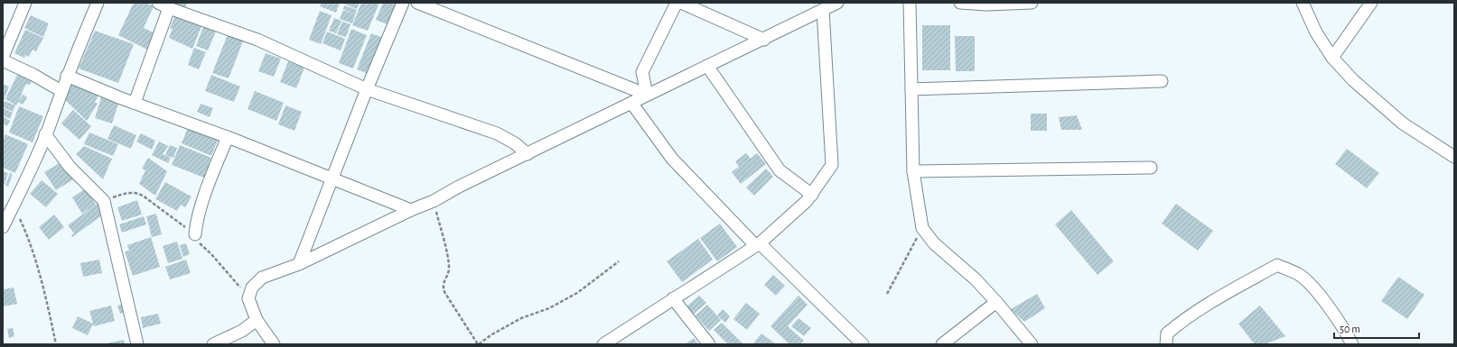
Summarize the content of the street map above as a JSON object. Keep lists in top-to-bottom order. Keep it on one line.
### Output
{"scale_bar":"50 m"}
